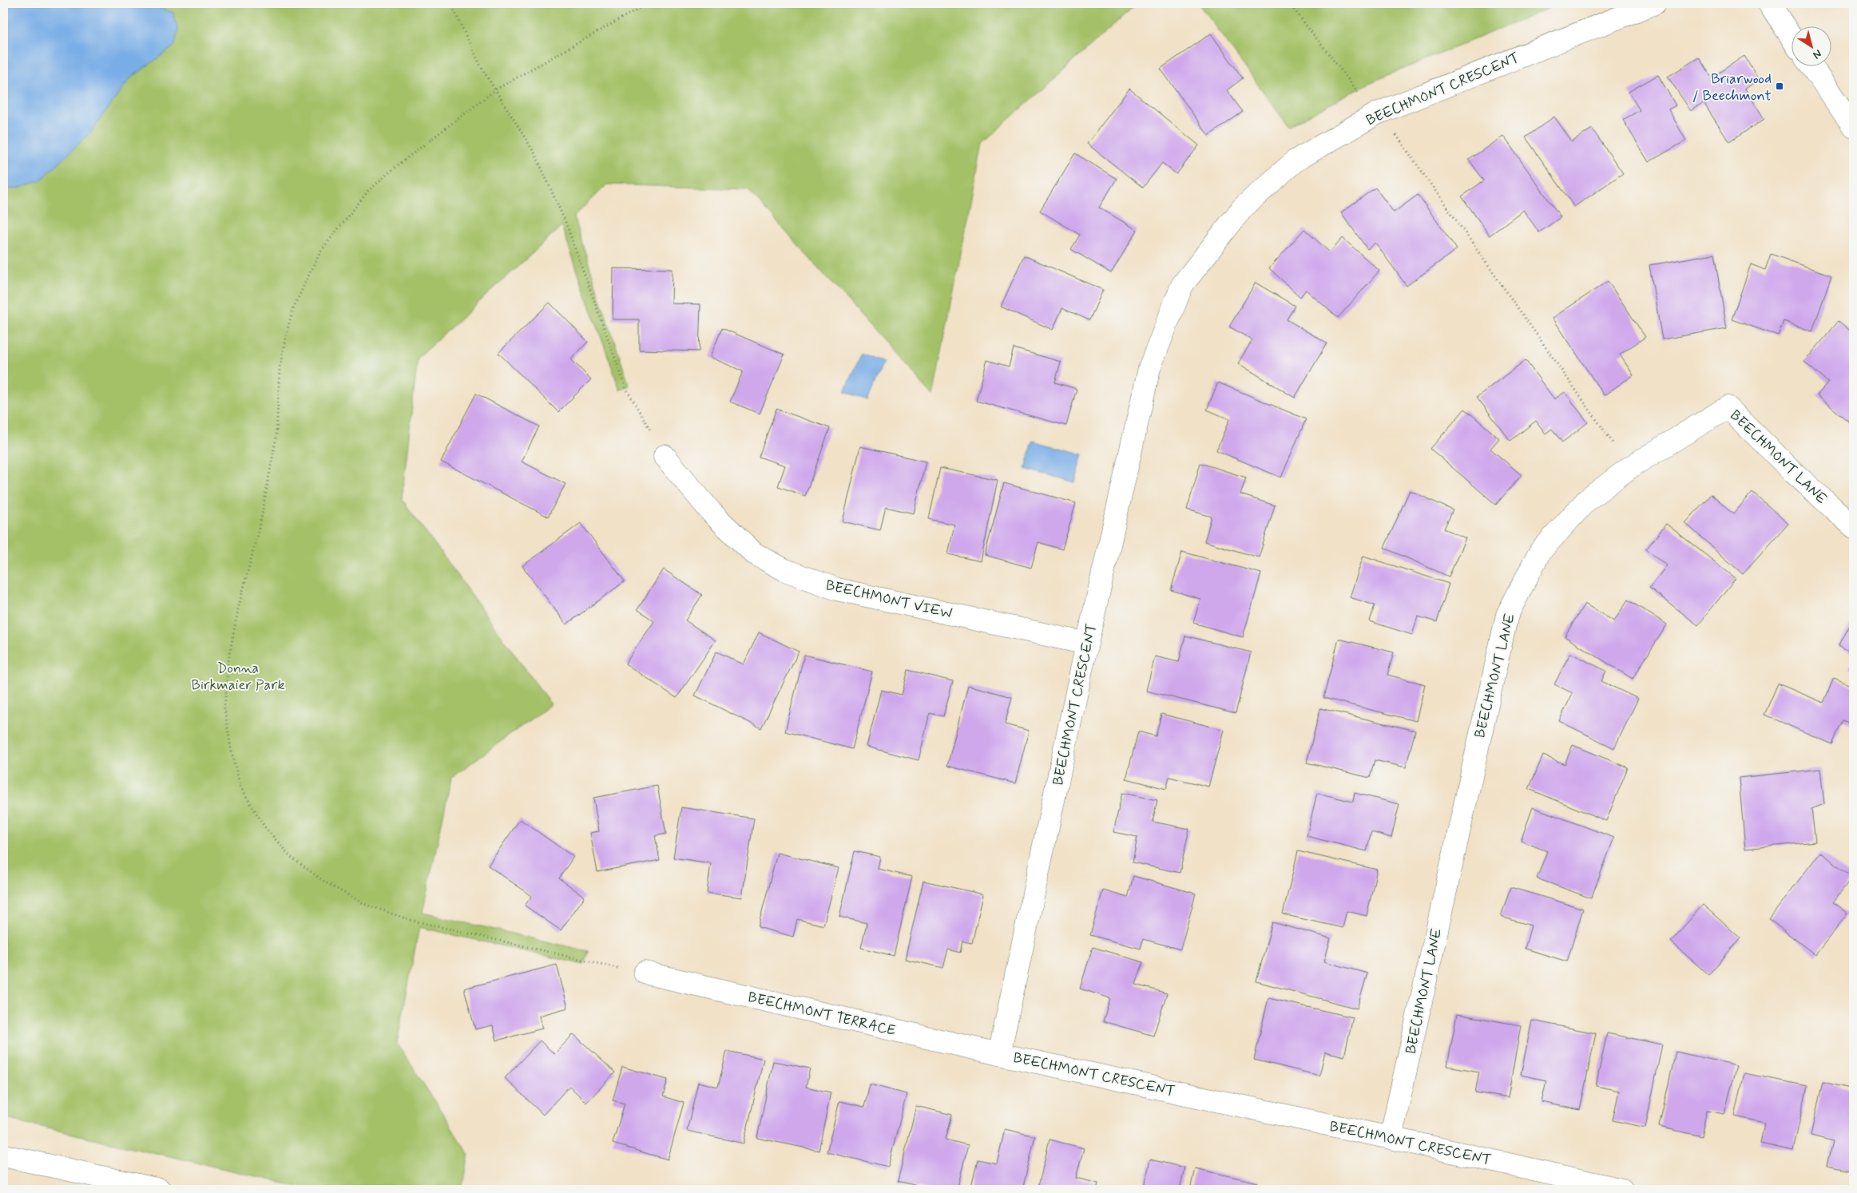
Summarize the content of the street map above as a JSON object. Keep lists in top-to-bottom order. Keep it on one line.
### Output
{"streets":{"street":["BEECHMONT CRESCENT","BEECHMONT LANE","BEECHMONT VIEW","BEECHMONT TERRACE"]},"crossings":[["BEECHMONT CRESCENT","BEECHMONT LANE"],["BEECHMONT CRESCENT","BEECHMONT VIEW"],["BEECHMONT CRESCENT","BEECHMONT TERRACE"]],"parks":["Donna Birkmaier Park"],"places":{"transit":["Briarwood / Beechmont"]},"north":"bottom right"}
